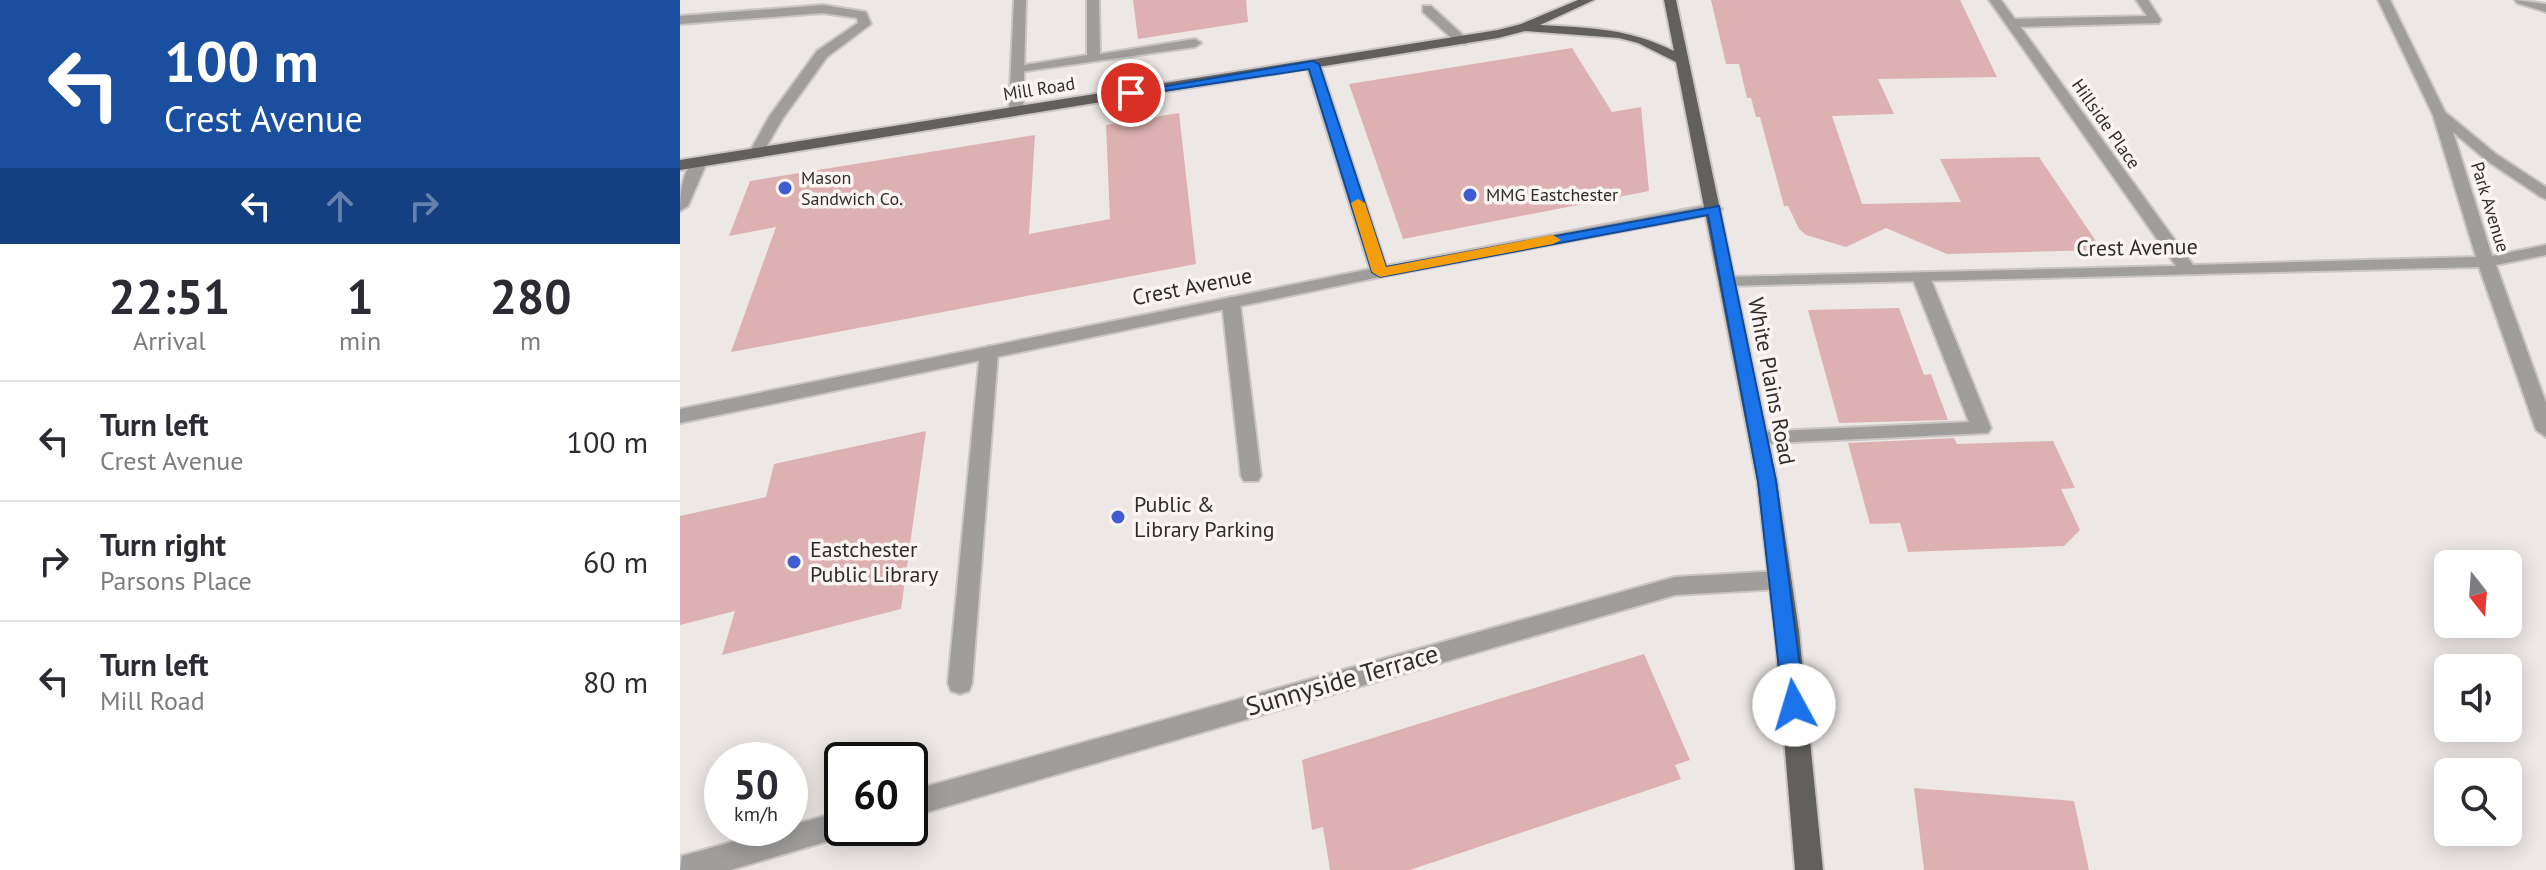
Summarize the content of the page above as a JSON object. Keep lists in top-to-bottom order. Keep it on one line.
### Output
{"streets":{"main road":["Mill Road","White Plains Road"],"street":["Hillside Place","Park Avenue","Crest Avenue","Sunnyside Terrace"]},"crossings":[["Hillside Place","Crest Avenue"],["Park Avenue","Crest Avenue"],["Crest Avenue","White Plains Road"],["White Plains Road","Sunnyside Terrace"]],"places":["Mason Sandwich Co.","MMG Eastchester","Public & Library Parking","Eastchester Public Library"],"north":"bottom","page":{"turn":["100 m","Crest Avenue"],"eta":["22:51","Arrival","1","min","280","m"],"list":[{"name":"Turn left","note":"Crest Avenue","value":"100 m"},{"name":"Turn right","note":"Parsons Place","value":"60 m"},{"name":"Turn left","note":"Mill Road","value":"80 m"}],"speed":"50 km/h","limit":"60"}}
